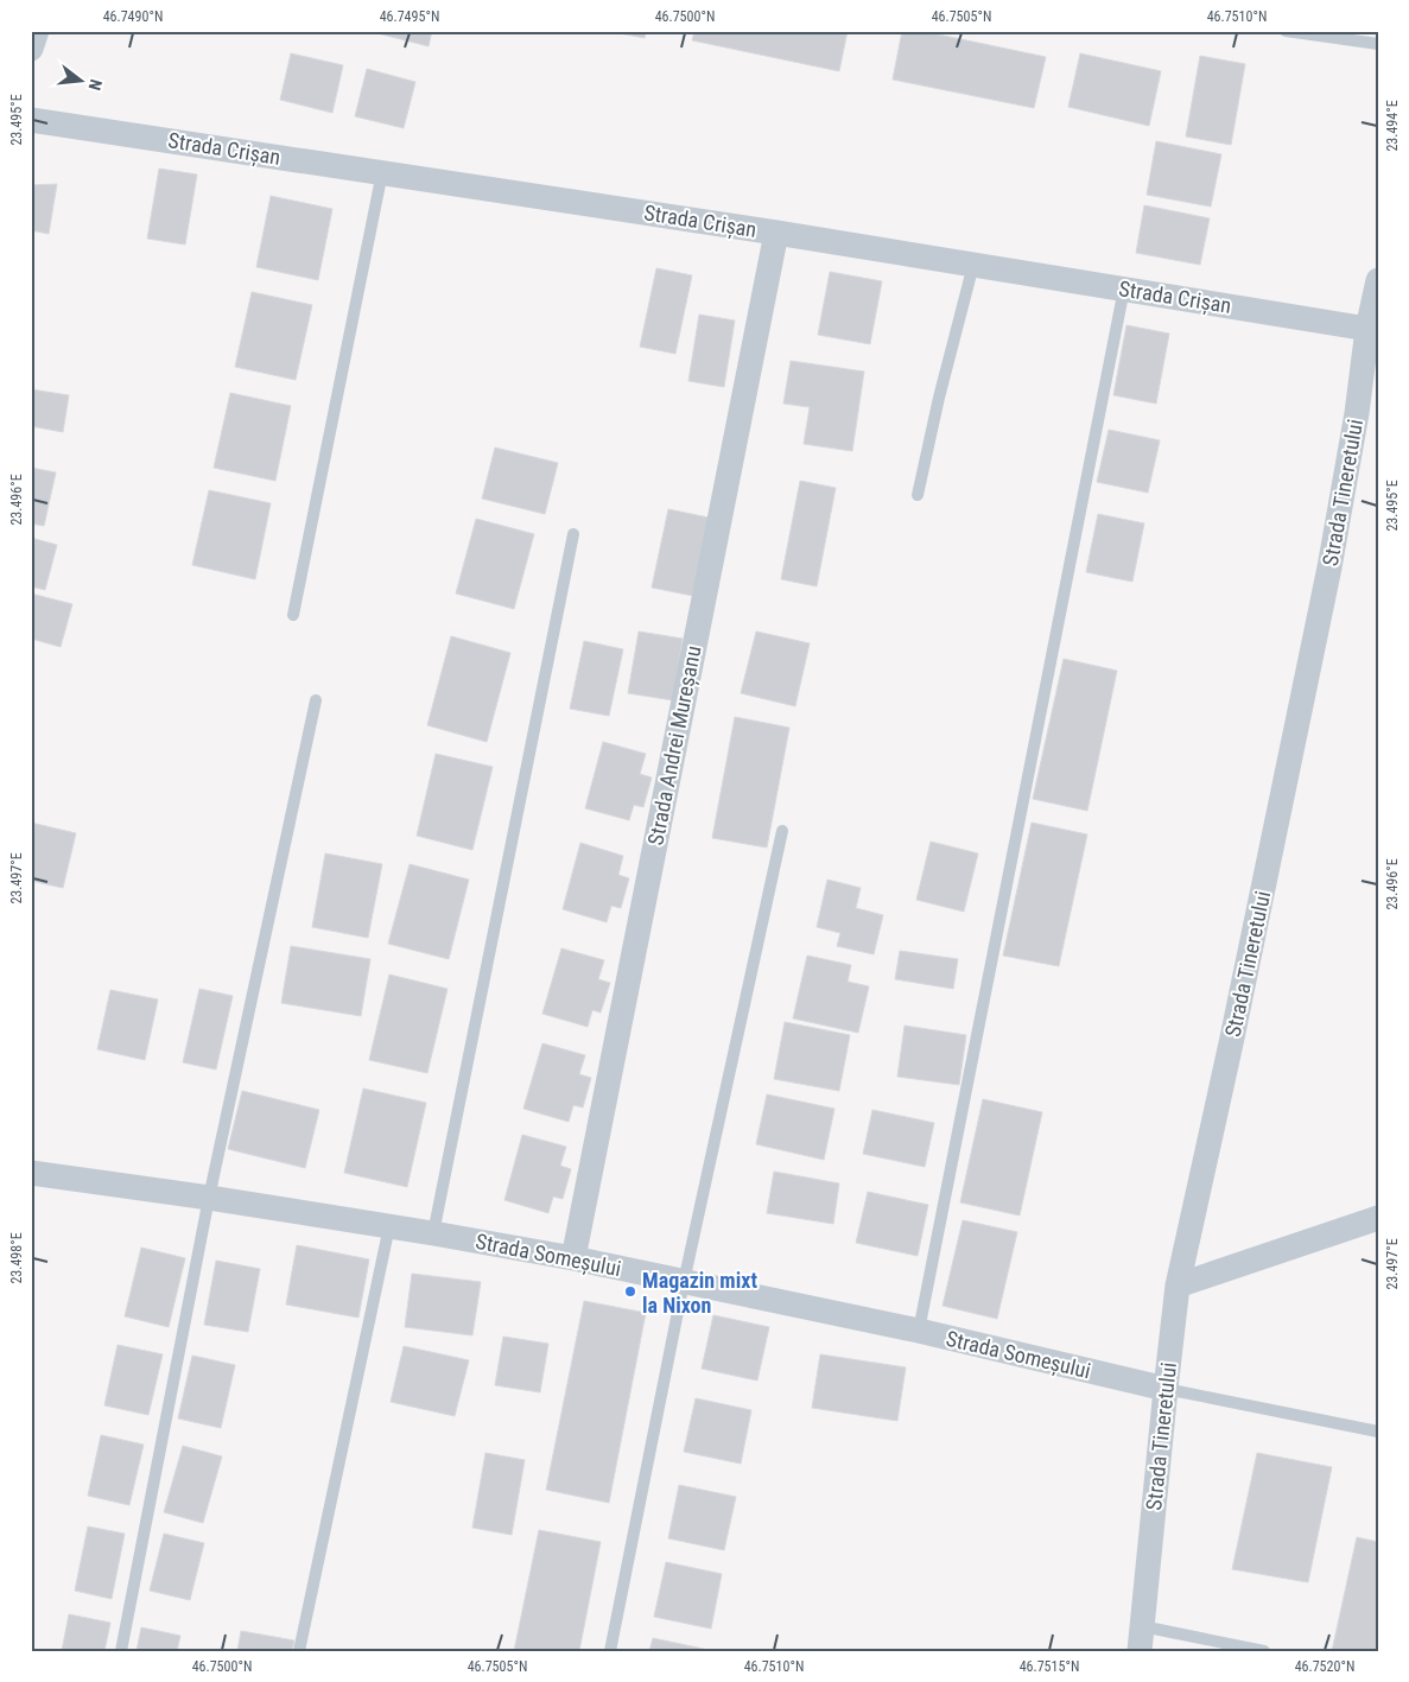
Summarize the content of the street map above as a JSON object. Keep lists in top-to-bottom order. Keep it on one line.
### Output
{"streets":{"street":["Strada Crișan","Strada Tineretului","Strada Andrei Mureșanu","Strada Someșului"]},"crossings":[["Strada Crișan","Strada Tineretului"],["Strada Crișan","Strada Andrei Mureșanu"],["Strada Tineretului","Strada Someșului"],["Strada Andrei Mureșanu","Strada Someșului"]],"places":["Magazin mixt la Nixon"],"north":"right","coordinates":["46.7490°N","46.7495°N","46.7500°N","46.7505°N","46.7510°N","23.495°E","23.494°E","23.496°E","23.497°E","23.498°E","46.7515°N","46.7520°N"]}
